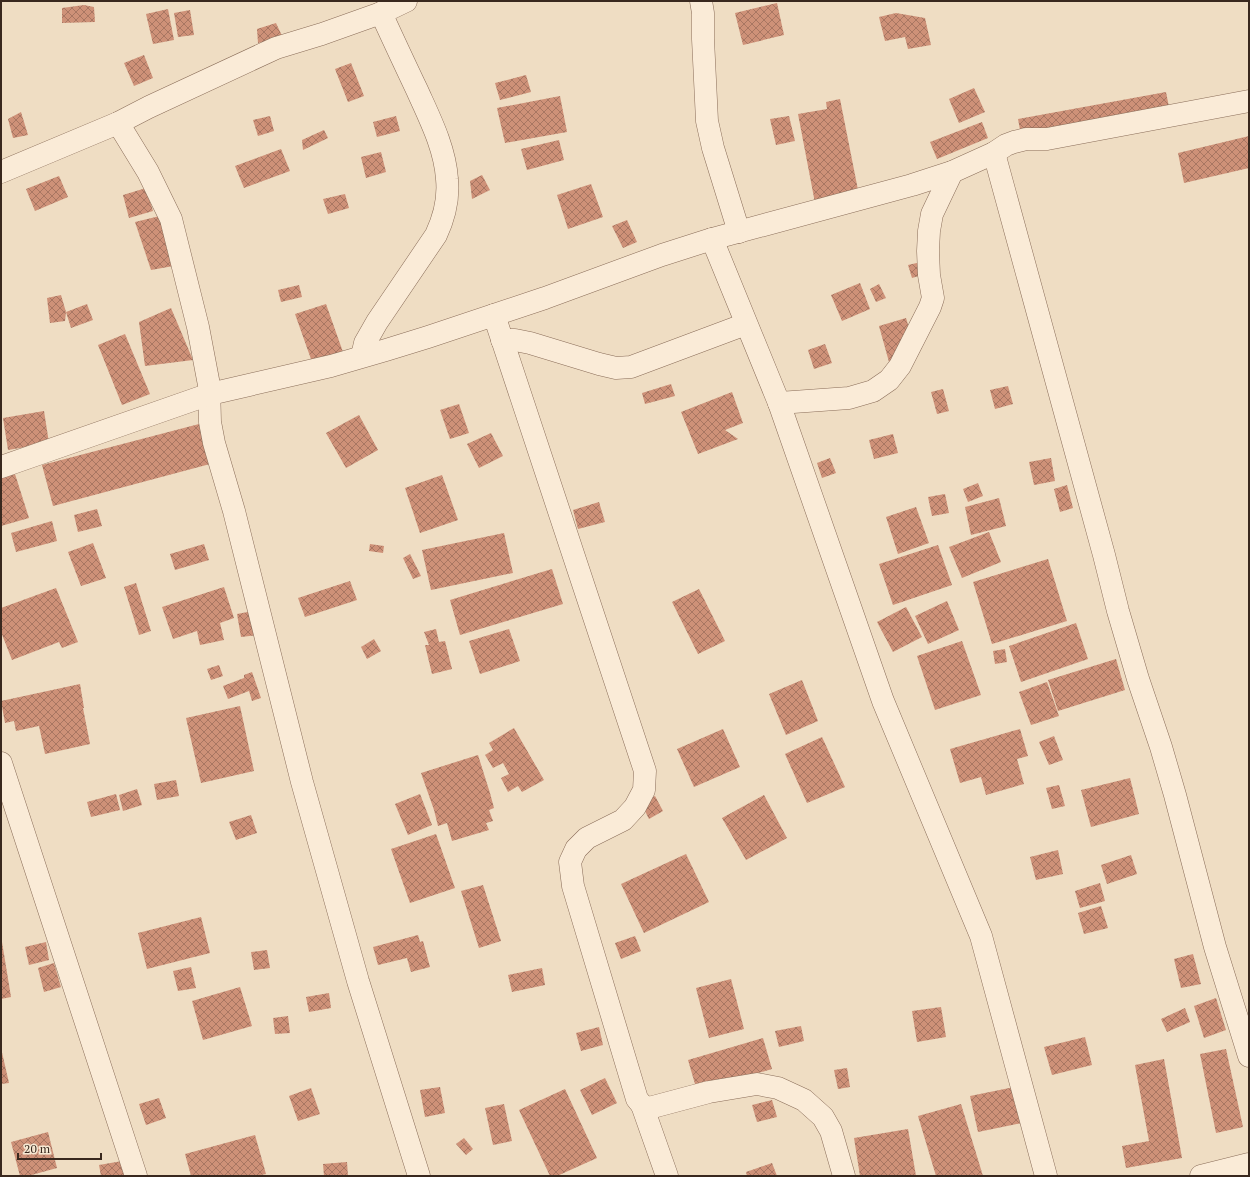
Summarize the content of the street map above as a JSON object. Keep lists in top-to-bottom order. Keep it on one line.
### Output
{"scale_bar":"20 m"}
